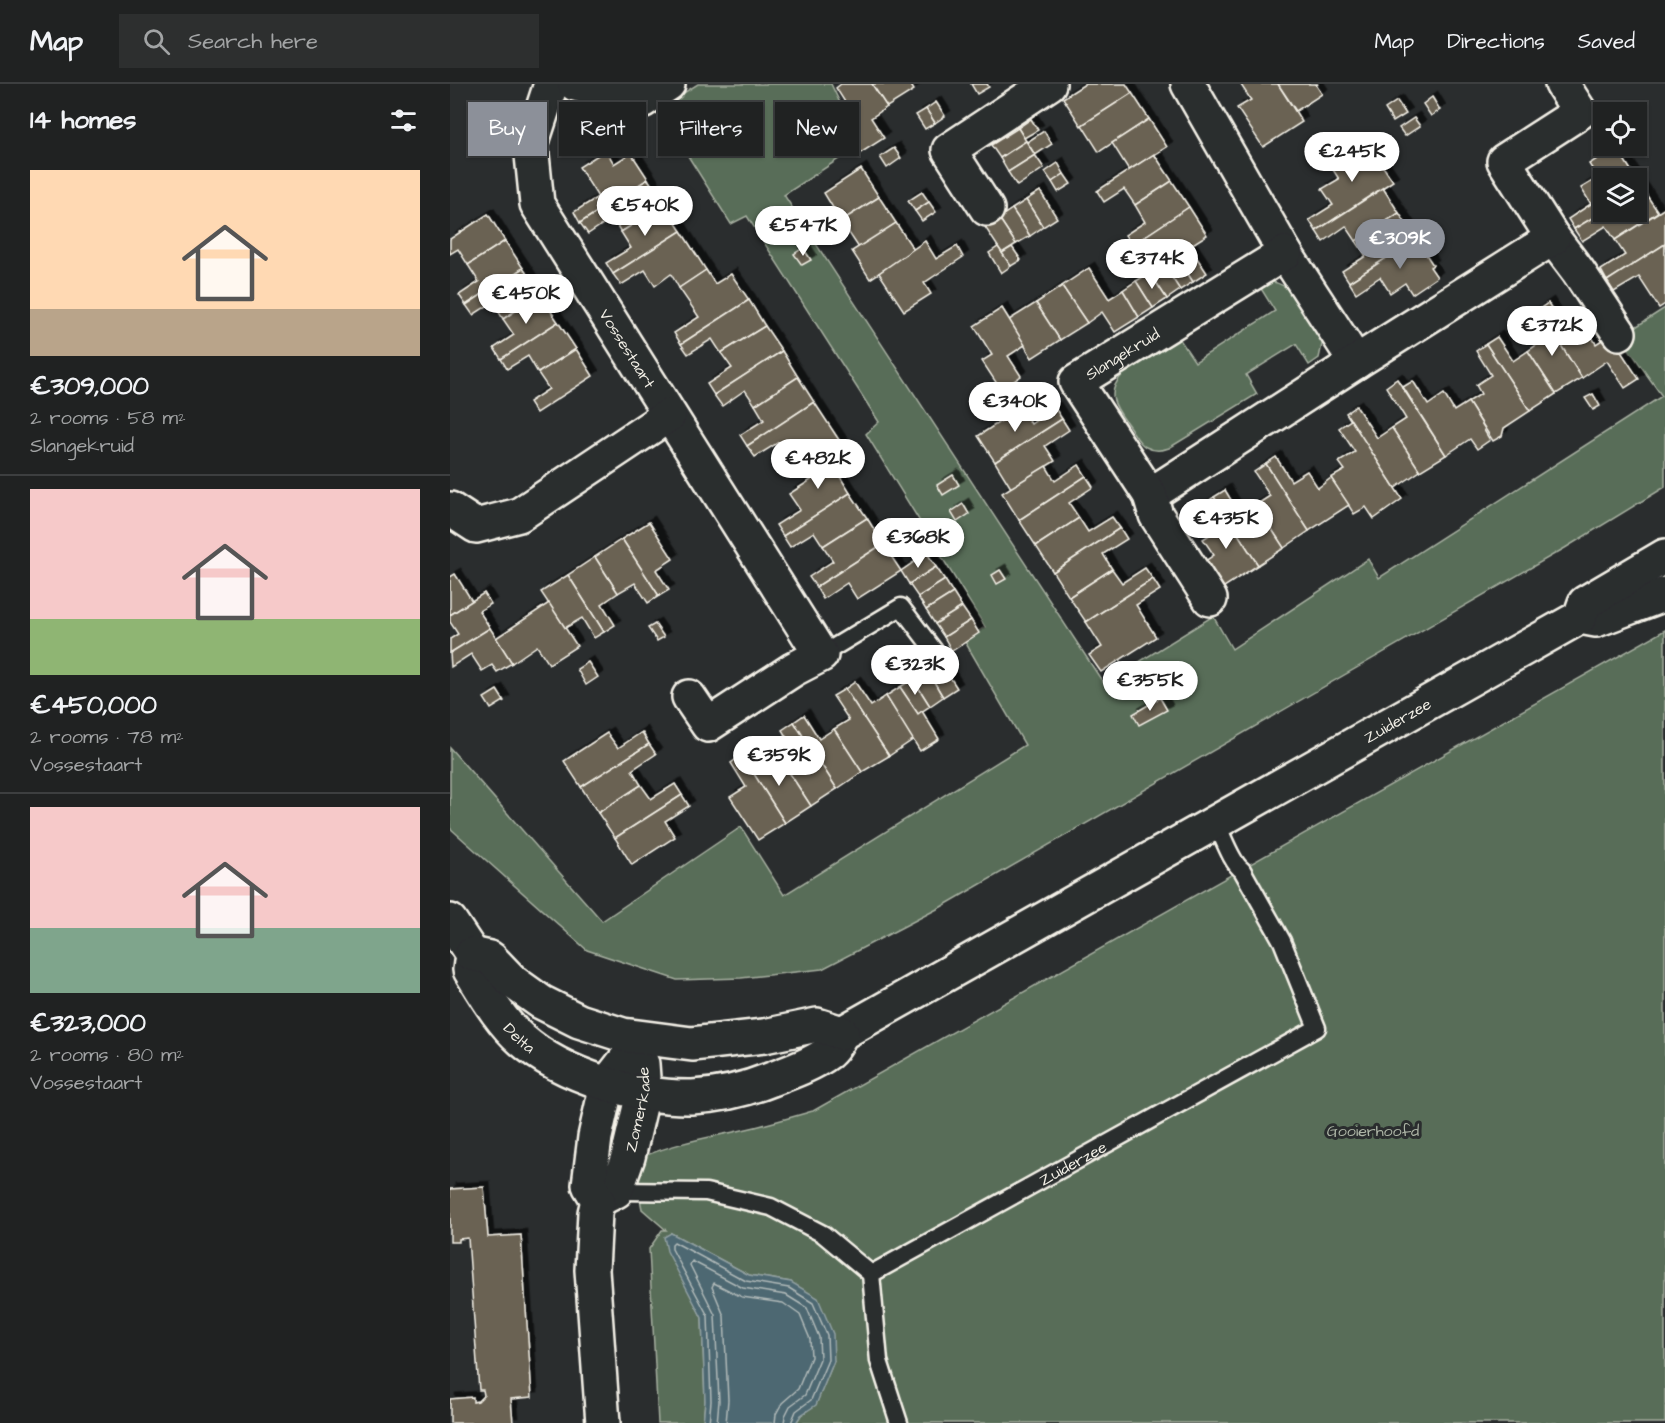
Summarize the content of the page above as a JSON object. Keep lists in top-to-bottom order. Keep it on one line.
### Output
{"streets":{"street":["Vossestaart","Slangekruid","Zuiderzee","Delta","Zomerkade"]},"crossings":[["Zuiderzee","Delta"],["Zuiderzee","Zomerkade"],["Delta","Zomerkade"]],"parks":["Gooierhoofd"],"page":{"header":"Map","search":"Search here","nav":["Map","Directions","Saved"],"heading":"14 homes","chip":["Buy","Rent","Filters","New"],"price":["€245K","€540K","€547K","€309K","€374K","€450K","€372K","€340K","€482K","€435K","€368K","€323K","€355K","€359K"],"list":[{"name":"€309,000","note":"2 rooms · 58 m² · Slangekruid"},{"name":"€450,000","note":"2 rooms · 78 m² · Vossestaart"},{"name":"€323,000","note":"2 rooms · 80 m² · Vossestaart"}]}}
